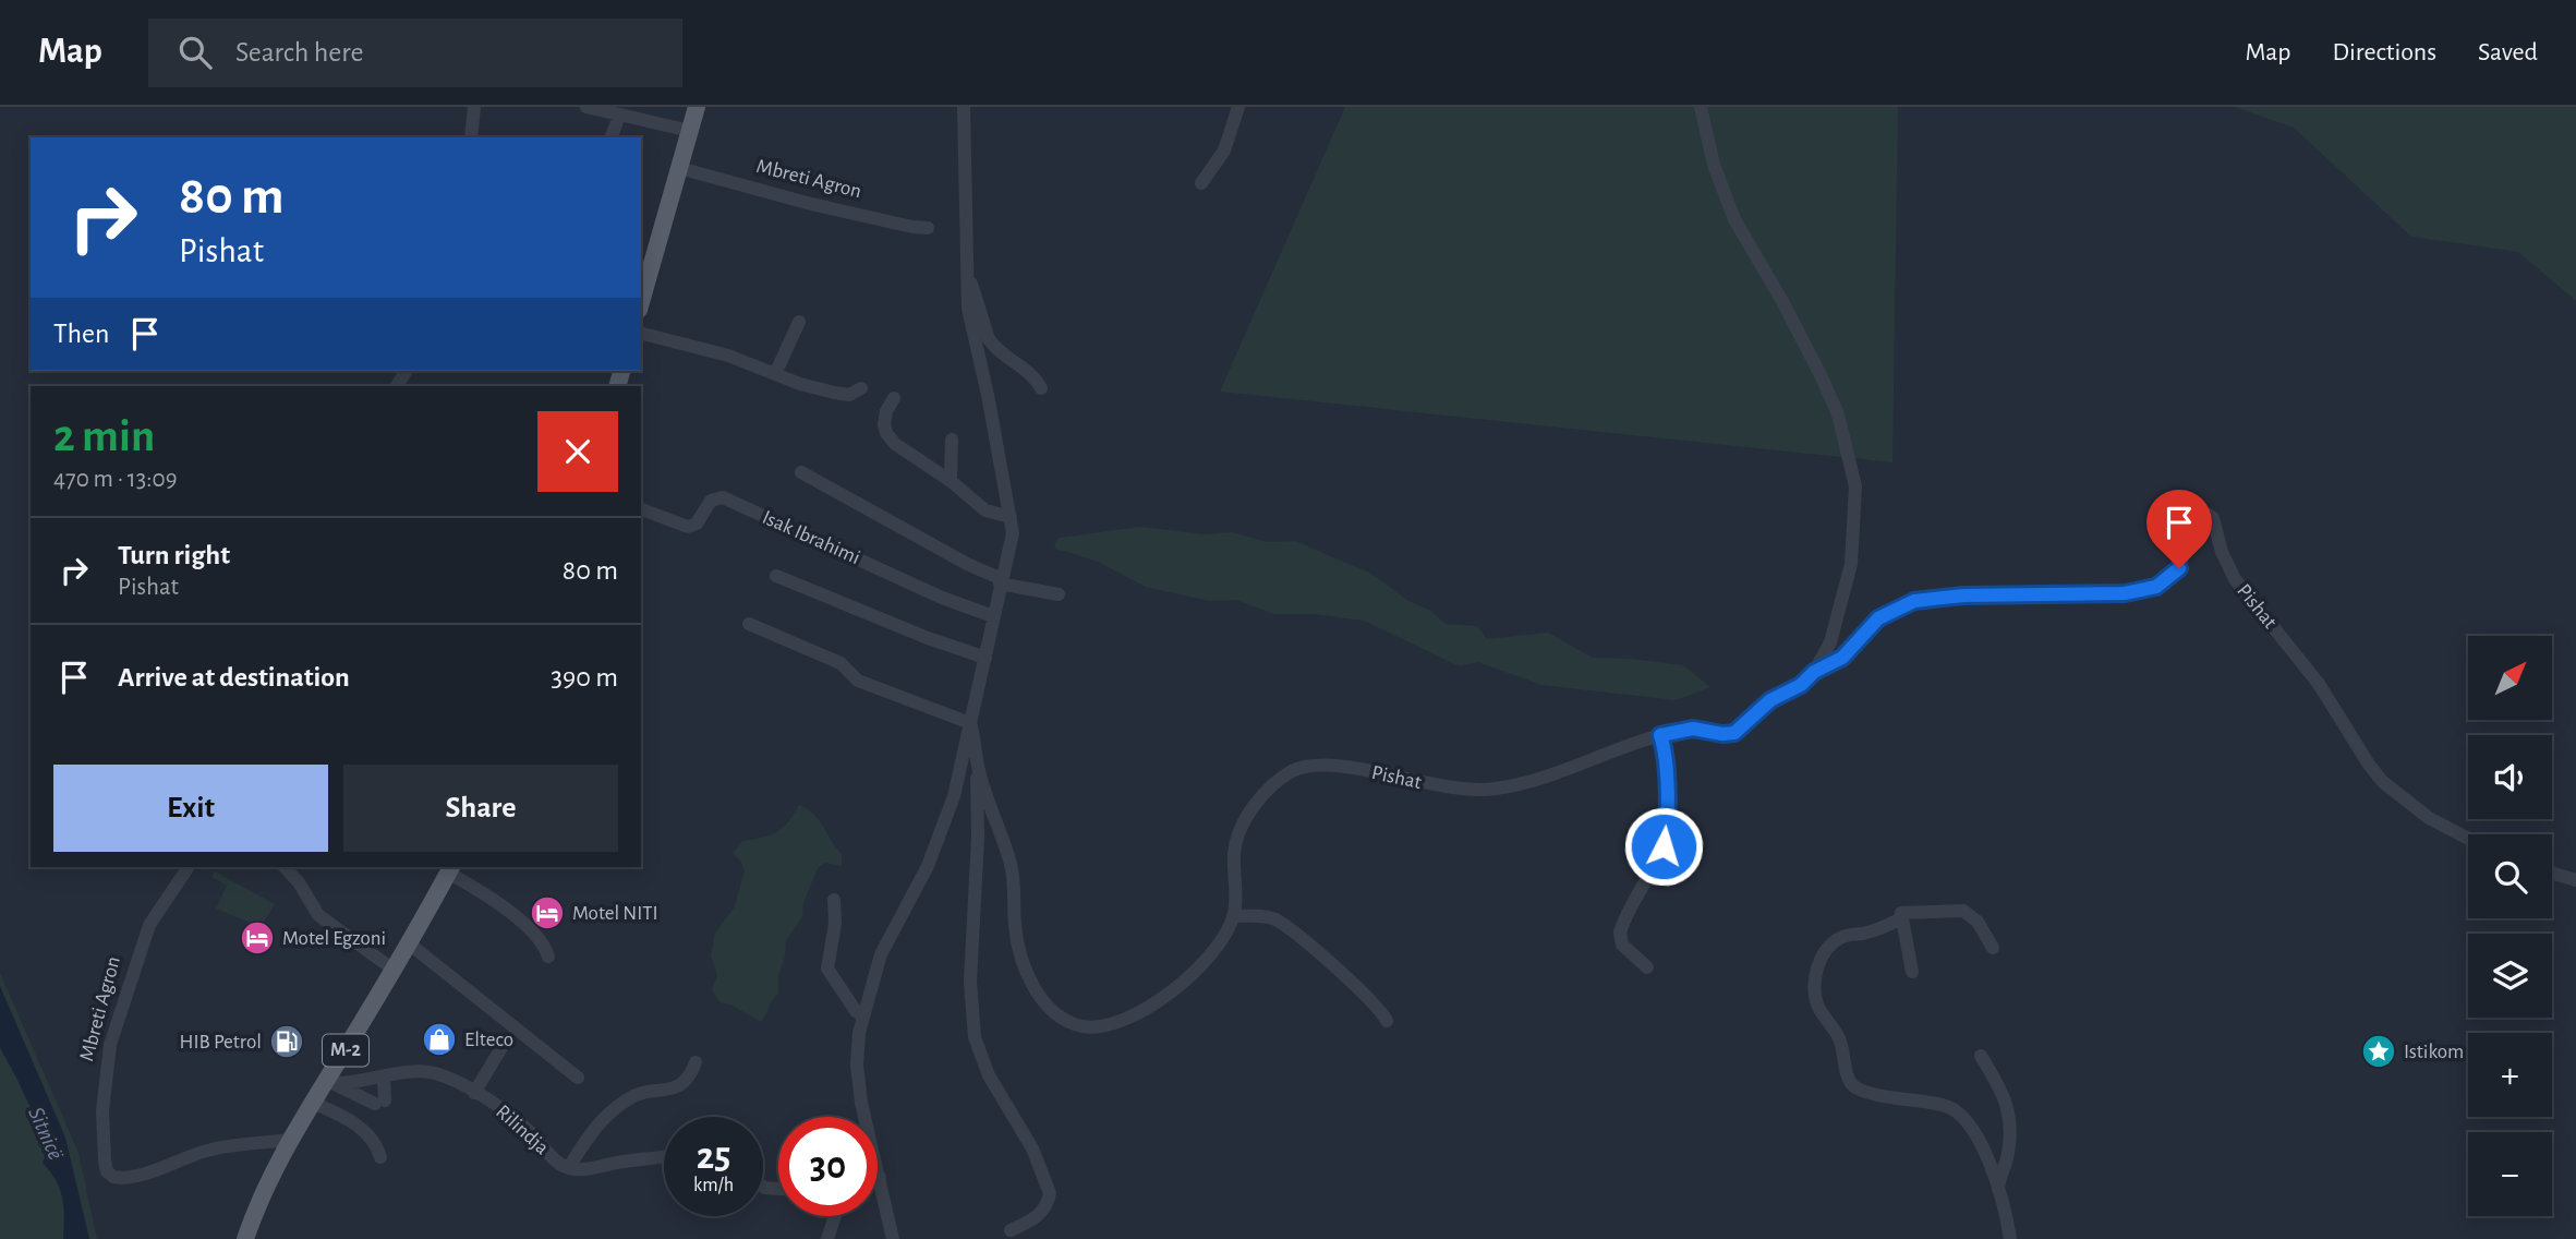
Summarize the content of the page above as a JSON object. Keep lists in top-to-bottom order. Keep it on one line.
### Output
{"streets":{"main road":["M-2"],"street":["Mbreti Agron","Isak Ibrahimi","Pishat","Rilindja"]},"crossings":[["Mbreti Agron","M-2"],["M-2","Rilindja"]],"water":["Sitnicë"],"places":{"hotel":["Motel NITI","Motel Egzoni"],"shop":["Elteco"],"fuel station":["HIB Petrol"],"place":["Istikom"]},"north":"top right","page":{"header":"Map","search":"Search here","nav":["Map","Directions","Saved"],"turn":["80 m","Pishat"],"then":"Then","heading":["2 min","470 m · 13:09"],"list":[{"name":"Turn right","note":"Pishat","value":"80 m"},{"name":"Arrive at destination","value":"390 m"}],"map_buttons":["+","−"],"buttons":["Exit","Share"],"speed":"25 km/h","limit":"30"}}
